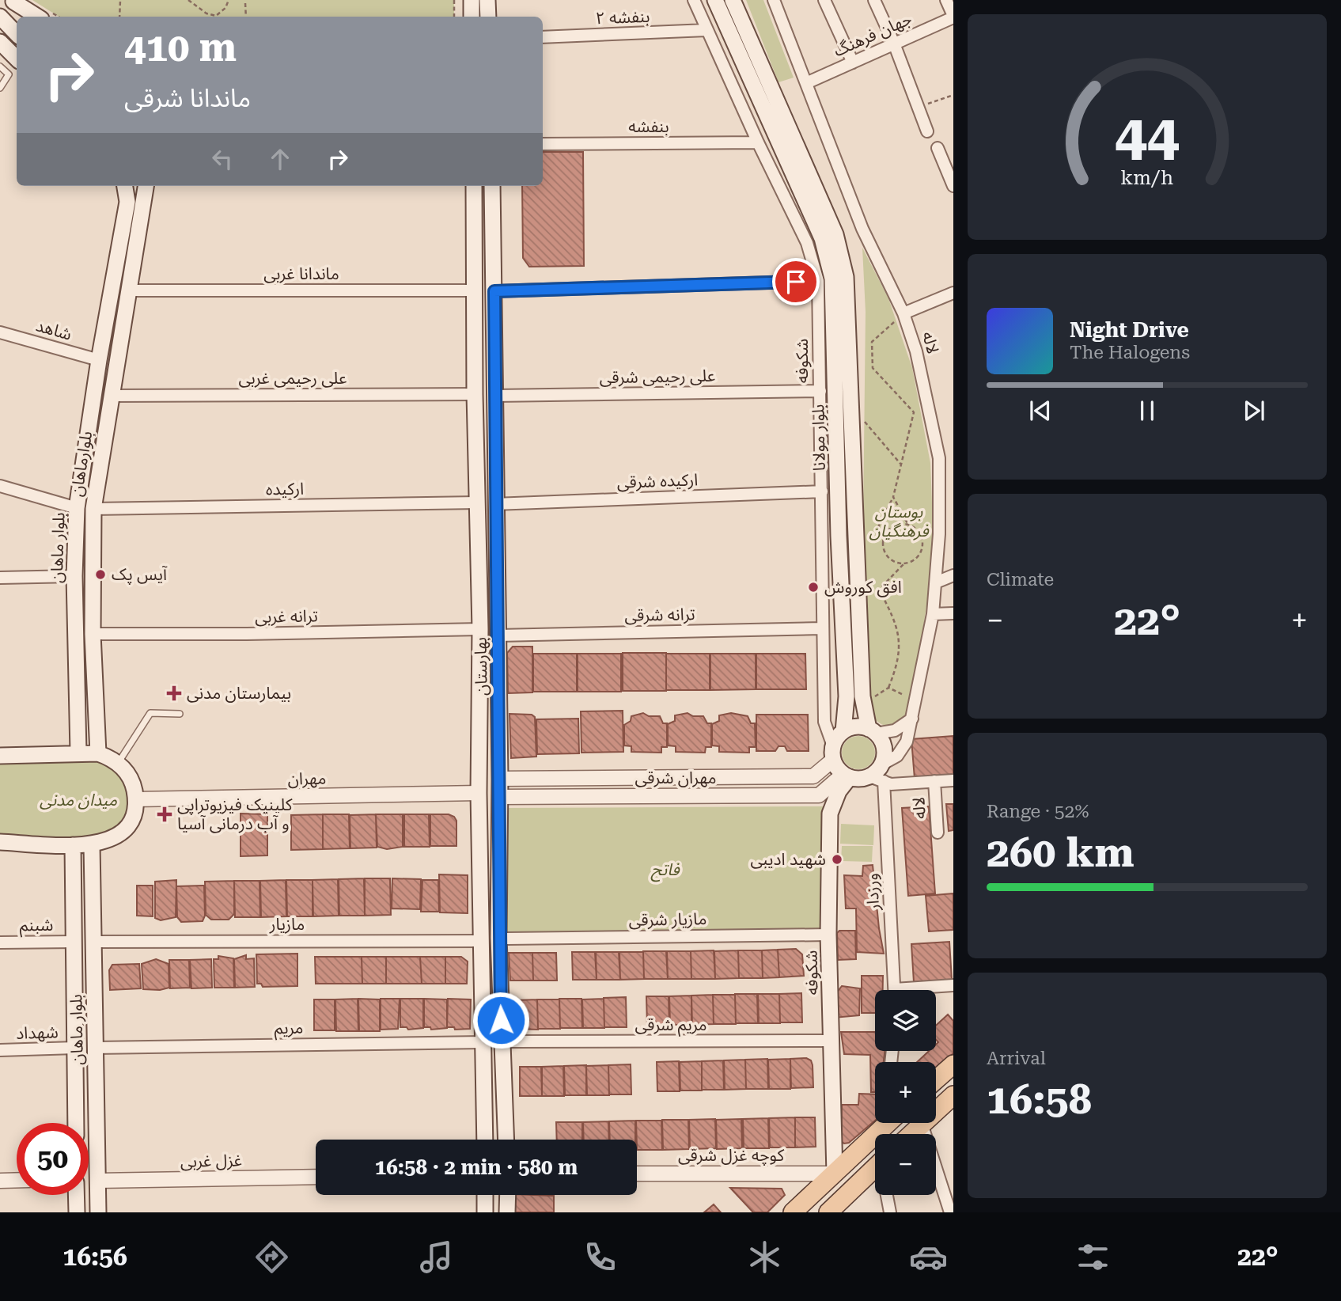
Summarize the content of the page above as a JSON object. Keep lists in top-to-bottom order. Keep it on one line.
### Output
{"streets":{"main road":["شکوفه","بلوار مولانا","بلوارماهان","بلوار ماهان","بهارستان"],"street":["بنفشه ۲","جهان فرهنگ","بنفشه","ماندانا غربی","شاهد","لاله","علی رحیمی شرقی","علی رحیمی غربی","ارکیده شرقی","ارکیده","ترانه شرقی","ترانه غربی","مهران شرقی","مهران","ورزدار","مازیار شرقی","مازیار","شبنم","مریم شرقی","مریم","شهداد","کوچه غزل شرقی","غزل غربی"]},"crossings":[["بنفشه ۲","شکوفه"],["جهان فرهنگ","لاله"],["بنفشه","شکوفه"],["ماندانا غربی","بلوارماهان"],["ماندانا غربی","بهارستان"],["شاهد","بلوار ماهان"],["لاله","شکوفه"],["لاله","بلوار مولانا"],["لاله","مهران شرقی"],["لاله","ورزدار"],["شکوفه","علی رحیمی شرقی"],["شکوفه","بلوار مولانا"],["شکوفه","ارکیده شرقی"],["شکوفه","ترانه شرقی"],["شکوفه","مهران شرقی"],["شکوفه","ورزدار"],["شکوفه","مازیار شرقی"],["شکوفه","مریم شرقی"],["شکوفه","کوچه غزل شرقی"],["علی رحیمی شرقی","بهارستان"],["علی رحیمی غربی","بلوارماهان"],["علی رحیمی غربی","بهارستان"],["بلوار مولانا","مهران شرقی"],["بلوار مولانا","ورزدار"],["بلوارماهان","ارکیده"],["بلوارماهان","ترانه غربی"],["ارکیده شرقی","بهارستان"],["ارکیده","بهارستان"],["بلوار ماهان","مازیار"],["بلوار ماهان","شبنم"],["بلوار ماهان","مریم"],["بلوار ماهان","شهداد"],["بلوار ماهان","غزل غربی"],["ترانه شرقی","بهارستان"],["ترانه غربی","بهارستان"],["بهارستان","مهران شرقی"],["بهارستان","مهران"],["بهارستان","مازیار"],["بهارستان","مریم"],["مهران شرقی","ورزدار"]],"parks":["بوستان فرهنگیان","میدان مدنی","فاتح"],"places":{"other":["آیس پک","افق کوروش","شهید ادیبی"],"health":["بیمارستان مدنی","کلینیک فیزیوتراپی و آب درمانی آسیا"]},"page":{"turn":["410 m","ماندانا شرقی"],"song":["Night Drive","The Halogens"],"tile":["Climate",["Range · 52%","260 km"],["Arrival","16:58"]],"heat":["−","22°","+"],"map_buttons":["+","−"],"limit":"50","trip":"16:58 · 2 min · 580 m","tabs":["16:56","22°"],"gauge":["44","km/h"]}}
